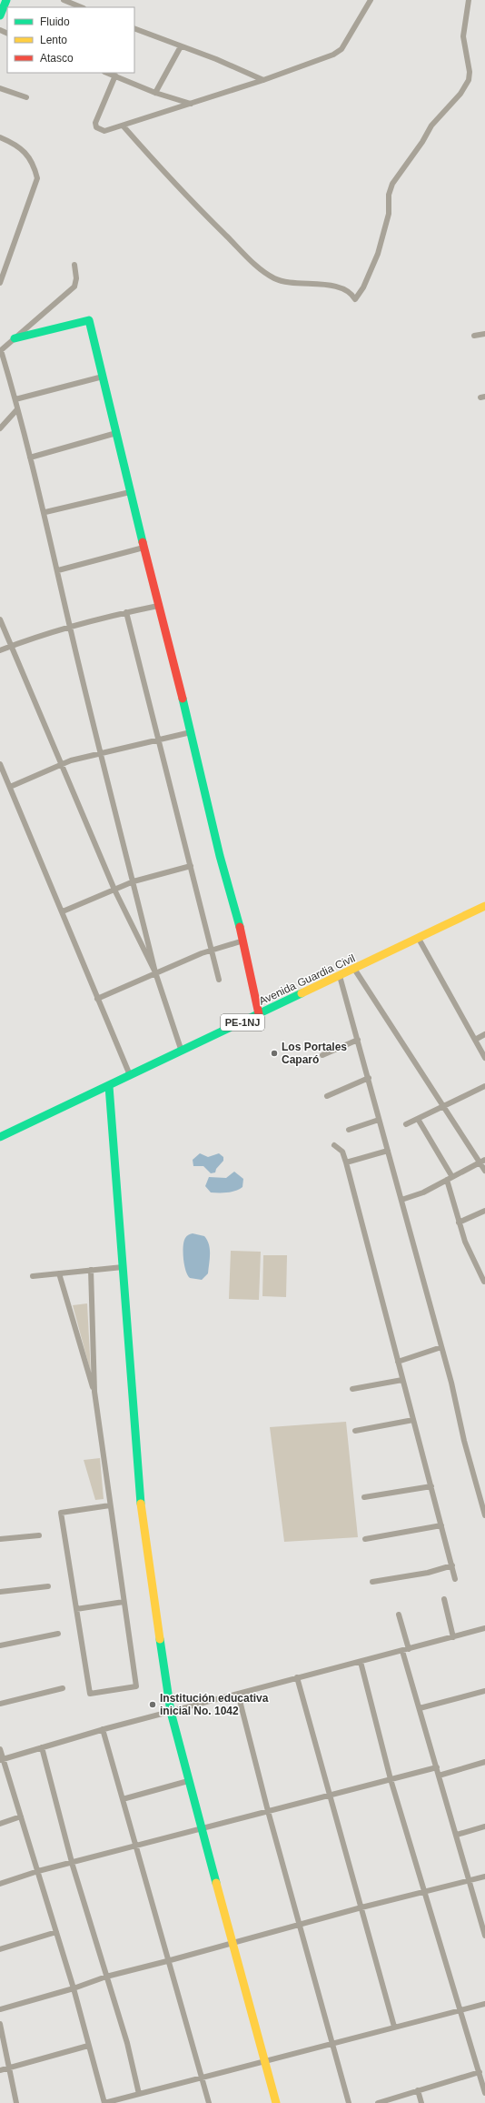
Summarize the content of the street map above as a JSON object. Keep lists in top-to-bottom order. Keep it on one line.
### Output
{"streets":{"main road":["Avenida Guardia Civil","PE-1NJ"]},"places":["Los Portales Caparó","Institución educativa inicial No. 1042"],"legend":["Fluido","Lento","Atasco"]}
